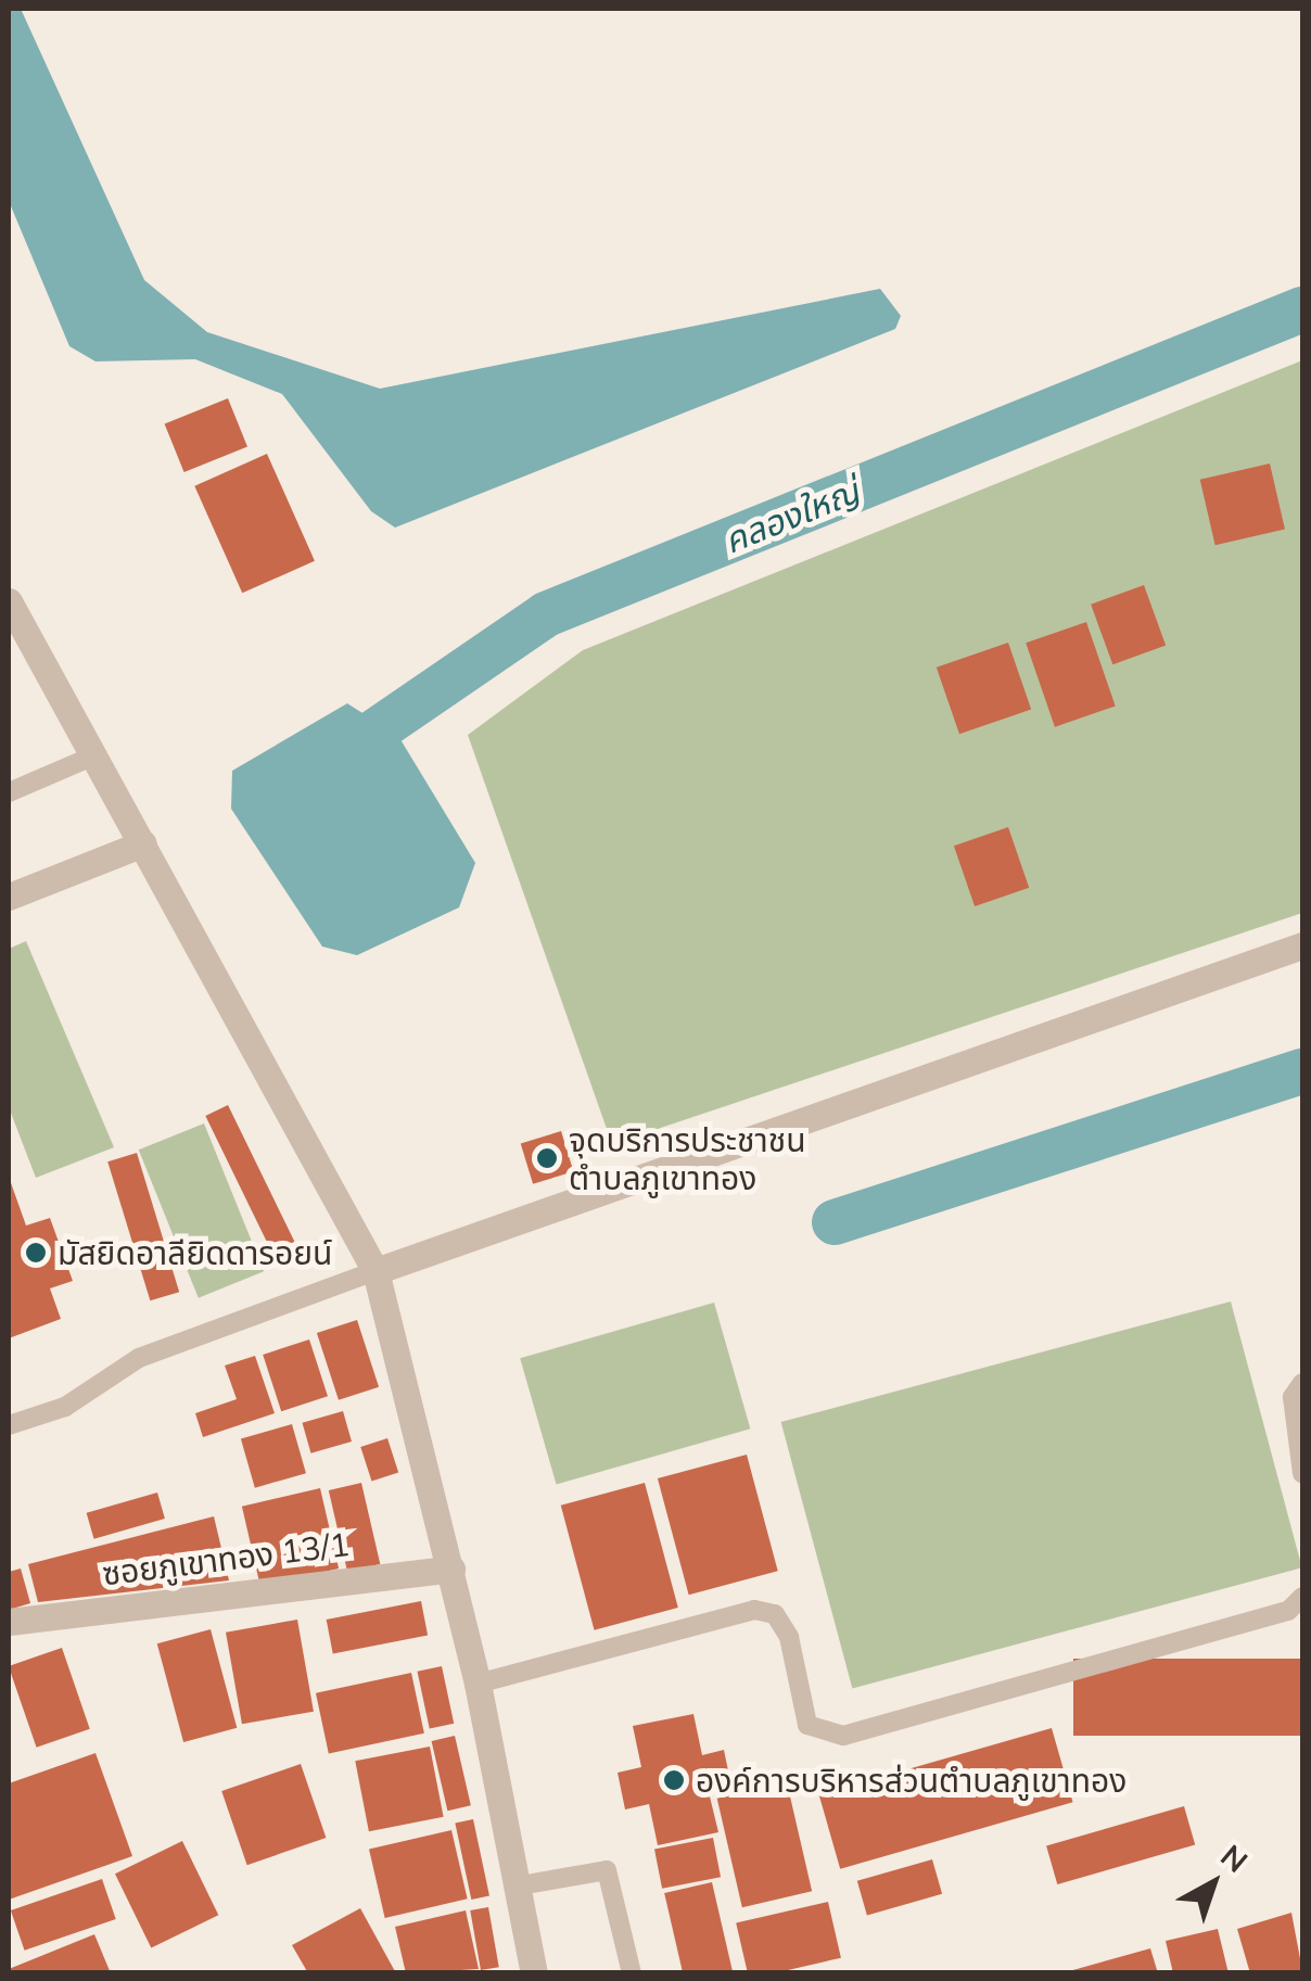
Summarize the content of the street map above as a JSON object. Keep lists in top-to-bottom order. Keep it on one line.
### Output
{"streets":{"street":["ซอยภูเขาทอง 13/1"]},"water":["คลองใหญ่"],"places":["จุดบริการประชาชน ตำบลภูเขาทอง","มัสยิดอาลียิดดารอยน์","องค์การบริหารส่วนตำบลภูเขาทอง"],"north":"top right"}
